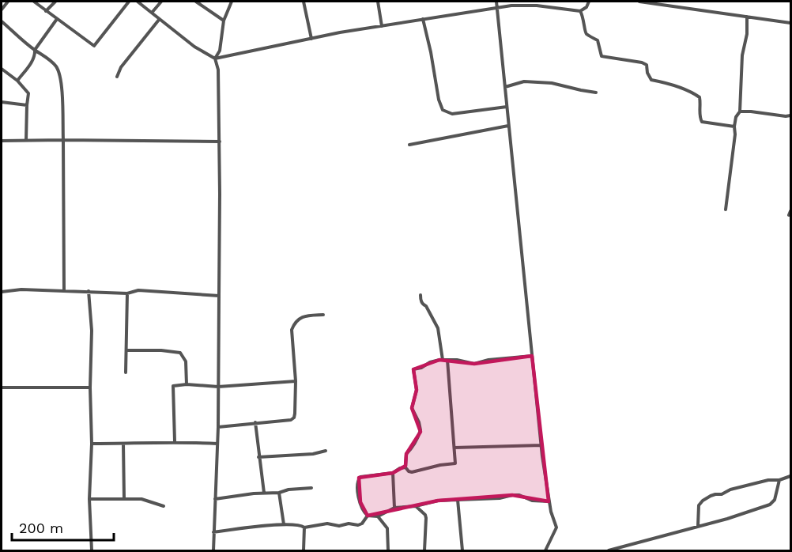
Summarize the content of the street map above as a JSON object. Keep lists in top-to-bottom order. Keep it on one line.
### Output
{"scale_bar":"200 m"}
